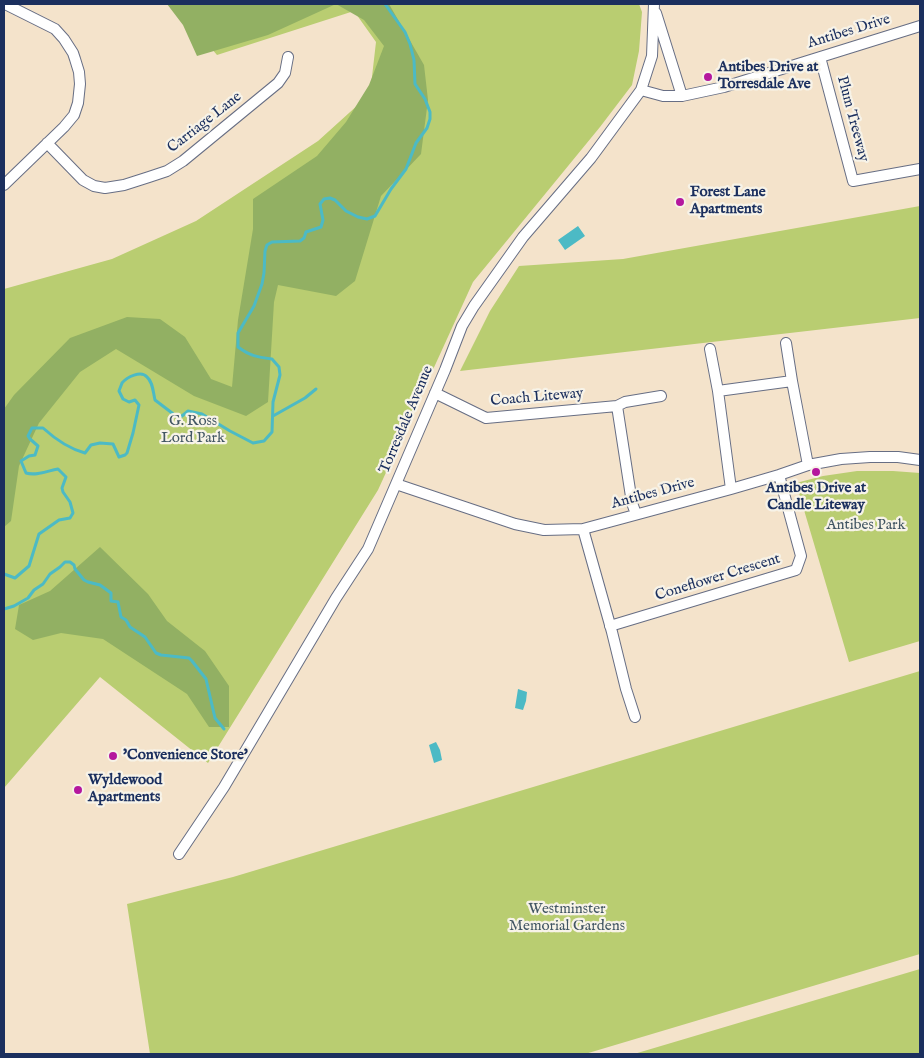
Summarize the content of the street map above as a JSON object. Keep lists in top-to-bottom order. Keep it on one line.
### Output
{"streets":{"street":["Antibes Drive","Plum Treeway","Carriage Lane","Coach Liteway","Torresdale Avenue","Coneflower Crescent"]},"crossings":[["Antibes Drive","Plum Treeway"],["Antibes Drive","Torresdale Avenue"],["Antibes Drive","Coneflower Crescent"],["Coach Liteway","Torresdale Avenue"]],"parks":["G. Ross Lord Park","Antibes Park","Westminster Memorial Gardens"],"places":["Antibes Drive at Torresdale Ave","Forest Lane Apartments","Antibes Drive at Candle Liteway","'Convenience Store'","Wyldewood Apartments"]}
